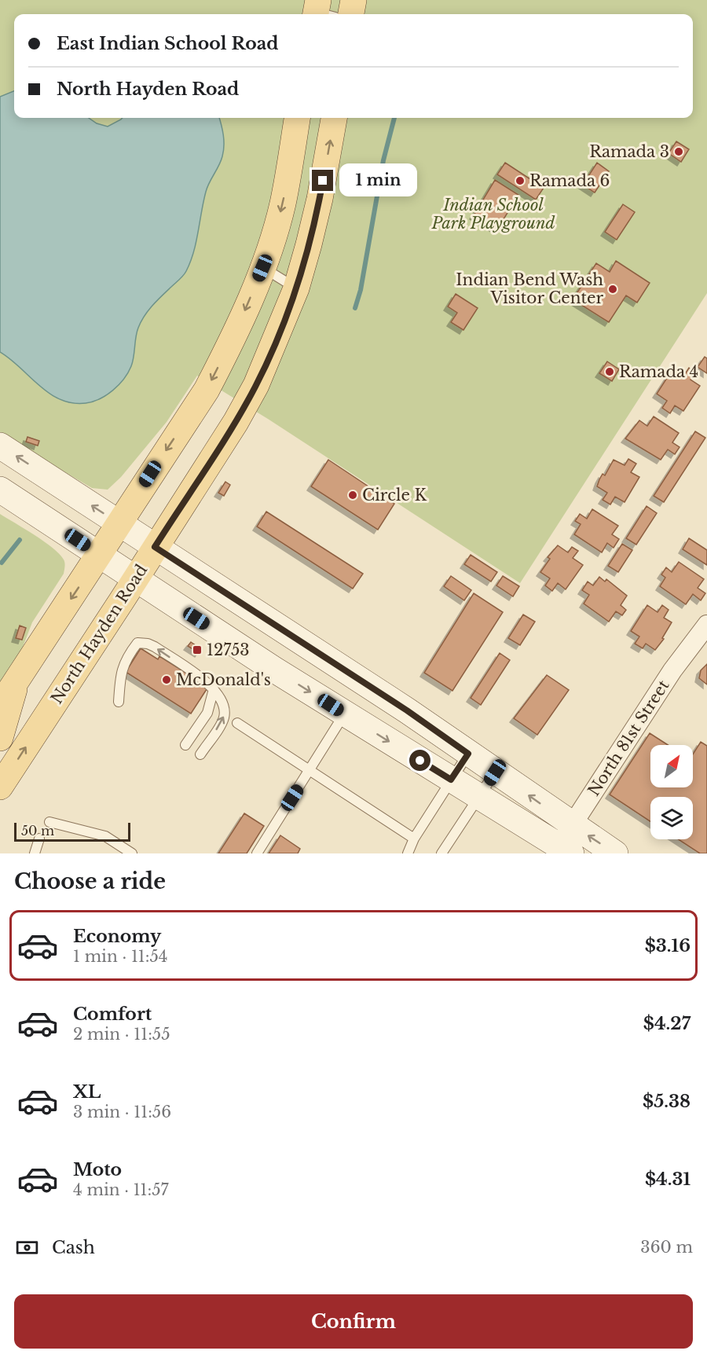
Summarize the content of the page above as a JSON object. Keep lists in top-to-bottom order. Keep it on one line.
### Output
{"streets":{"main road":["North Hayden Road"],"street":["North 81st Street"]},"parks":["Indian School Park Playground"],"places":{"other":["Ramada 3","Ramada 6","Indian Bend Wash Visitor Center","Ramada 4","Circle K","McDonald's"],"transit":["12753"]},"scale_bar":"50 m","north":"top right","page":{"banner":["East Indian School Road","North Hayden Road"],"bubble":"1 min","scale":"50 m","heading":"Choose a ride","list":[{"name":"Economy","note":"1 min · 11:54","value":"$3.16"},{"name":"Comfort","note":"2 min · 11:55","value":"$4.27"},{"name":"XL","note":"3 min · 11:56","value":"$5.38"},{"name":"Moto","note":"4 min · 11:57","value":"$4.31"}],"pay":["Cash","360 m"],"buttons":"Confirm"}}
